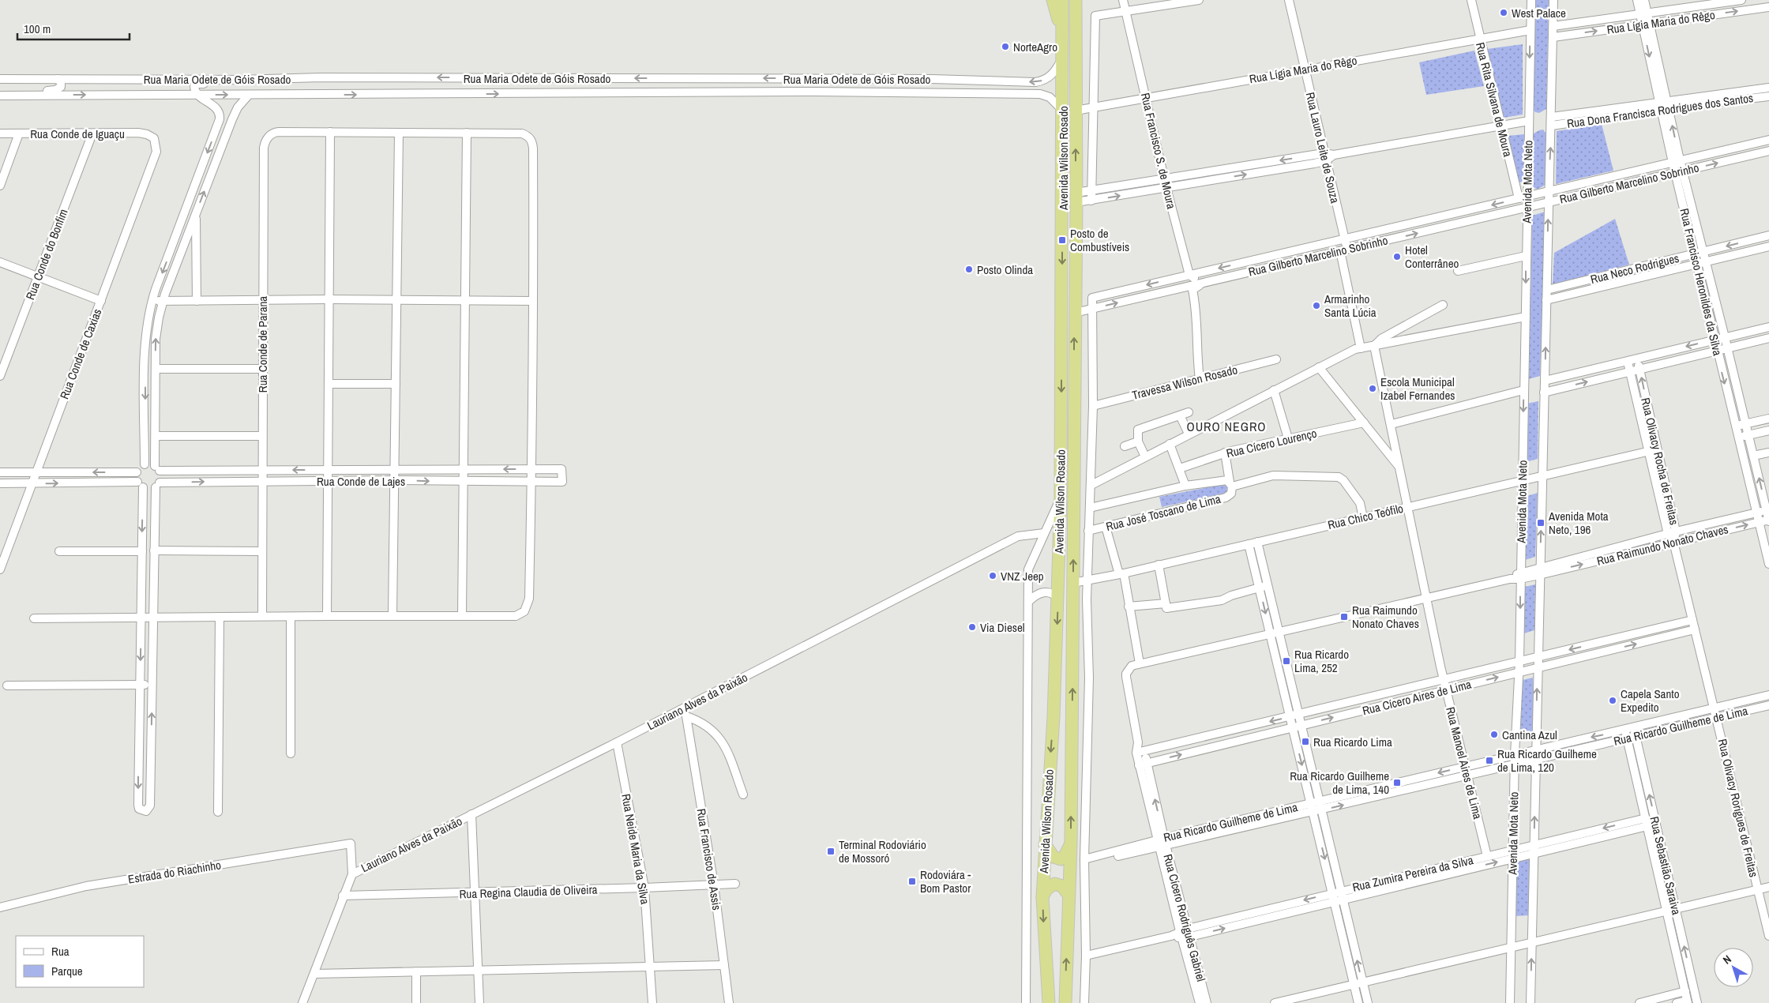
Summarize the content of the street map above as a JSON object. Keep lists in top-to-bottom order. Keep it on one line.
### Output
{"streets":{"highway":["Avenida Wilson Rosado"],"street":["Rua Lígia Maria do Rêgo","Rua Maria Odete de Góis Rosado","Rua Rita Silvana de Moura","Rua Dona Francisca Rodrigues dos Santos","Rua Conde de Iguaçu","Rua Lauro Leite de Souza","Rua Francisco S. de Moura","Avenida Mota Neto","Rua Gilberto Marcelino Sobrinho","Rua Conde do Bonfim","Rua Neco Rodrigues","Rua Francisco Heronildes da Silva","Rua Conde de Parana","Rua Conde de Caxias","Travessa Wilson Rosado","Rua Cícero Lourenço","Rua Olivacy Rocha de Freitas","Rua Conde de Lajes","Rua José Toscano de Lima","Rua Chico Teófilo","Rua Raimundo Nonato Chaves","Rua Cícero Aires de Lima","Lauriano Alves da Paixão","Rua Ricardo Guilheme de Lima","Rua Manoel Aires de Lima","Rua Olivacy Rorigues de Freitas","Rua Neide Maria da Silva","Rua Francisco de Assis","Rua Sebastião Saraiva","Estrada do Riachinho","Rua Zumira Pereira da Silva","Rua Regina Claudia de Oliveira","Rua Cícero Rodriguês Gabriel"]},"crossings":[["Rua Lígia Maria do Rêgo","Rua Rita Silvana de Moura"],["Rua Lígia Maria do Rêgo","Rua Lauro Leite de Souza"],["Rua Lígia Maria do Rêgo","Rua Francisco S. de Moura"],["Rua Lígia Maria do Rêgo","Avenida Wilson Rosado"],["Rua Lígia Maria do Rêgo","Avenida Mota Neto"],["Rua Lígia Maria do Rêgo","Rua Francisco Heronildes da Silva"],["Rua Maria Odete de Góis Rosado","Avenida Wilson Rosado"],["Rua Rita Silvana de Moura","Avenida Mota Neto"],["Rua Rita Silvana de Moura","Rua Gilberto Marcelino Sobrinho"],["Rua Dona Francisca Rodrigues dos Santos","Avenida Mota Neto"],["Rua Dona Francisca Rodrigues dos Santos","Rua Francisco Heronildes da Silva"],["Rua Conde de Iguaçu","Rua Conde do Bonfim"],["Rua Conde de Iguaçu","Rua Conde de Caxias"],["Rua Lauro Leite de Souza","Rua Gilberto Marcelino Sobrinho"],["Rua Francisco S. de Moura","Rua Gilberto Marcelino Sobrinho"],["Avenida Wilson Rosado","Rua Gilberto Marcelino Sobrinho"],["Avenida Wilson Rosado","Rua Chico Teófilo"],["Avenida Mota Neto","Rua Gilberto Marcelino Sobrinho"],["Avenida Mota Neto","Rua Neco Rodrigues"],["Avenida Mota Neto","Rua Chico Teófilo"],["Avenida Mota Neto","Rua Raimundo Nonato Chaves"],["Avenida Mota Neto","Rua Cícero Aires de Lima"],["Avenida Mota Neto","Rua Ricardo Guilheme de Lima"],["Avenida Mota Neto","Rua Zumira Pereira da Silva"],["Rua Gilberto Marcelino Sobrinho","Rua Francisco Heronildes da Silva"],["Rua Neco Rodrigues","Rua Francisco Heronildes da Silva"],["Rua Francisco Heronildes da Silva","Rua Raimundo Nonato Chaves"],["Rua Conde de Parana","Rua Conde de Lajes"],["Rua Olivacy Rocha de Freitas","Rua Chico Teófilo"],["Rua Olivacy Rocha de Freitas","Rua Raimundo Nonato Chaves"],["Rua Olivacy Rocha de Freitas","Rua Olivacy Rorigues de Freitas"],["Rua José Toscano de Lima","Rua Chico Teófilo"],["Rua Chico Teófilo","Rua Manoel Aires de Lima"],["Rua Raimundo Nonato Chaves","Rua Manoel Aires de Lima"],["Rua Raimundo Nonato Chaves","Rua Olivacy Rorigues de Freitas"],["Rua Raimundo Nonato Chaves","Rua Cícero Rodriguês Gabriel"],["Rua Cícero Aires de Lima","Rua Manoel Aires de Lima"],["Rua Cícero Aires de Lima","Rua Olivacy Rorigues de Freitas"],["Rua Cícero Aires de Lima","Rua Cícero Rodriguês Gabriel"],["Lauriano Alves da Paixão","Rua Neide Maria da Silva"],["Lauriano Alves da Paixão","Estrada do Riachinho"],["Rua Ricardo Guilheme de Lima","Rua Manoel Aires de Lima"],["Rua Ricardo Guilheme de Lima","Rua Olivacy Rorigues de Freitas"],["Rua Ricardo Guilheme de Lima","Rua Sebastião Saraiva"],["Rua Ricardo Guilheme de Lima","Rua Cícero Rodriguês Gabriel"],["Rua Manoel Aires de Lima","Rua Zumira Pereira da Silva"],["Rua Neide Maria da Silva","Rua Regina Claudia de Oliveira"],["Rua Francisco de Assis","Rua Regina Claudia de Oliveira"],["Rua Sebastião Saraiva","Rua Zumira Pereira da Silva"],["Rua Zumira Pereira da Silva","Rua Cícero Rodriguês Gabriel"]],"districts":["OURO NEGRO"],"places":{"other":["West Palace","NorteAgro","Hotel Conterrâneo","Posto Olinda","Armarinho Santa Lúcia","Escola Municipal Izabel Fernandes","VNZ Jeep","Via Diesel","Capela Santo Expedito","Cantina Azul"],"transit":["Posto de Combustíveis","Avenida Mota Neto, 196","Rua Raimundo Nonato Chaves","Rua Ricardo Lima, 252","Rua Ricardo Lima","Rua Ricardo Guilheme de Lima, 120","Rua Ricardo Guilheme de Lima, 140","Terminal Rodoviário de Mossoró","Rodoviára - Bom Pastor"]},"legend":["Rua","Parque"],"scale_bar":"100 m","north":"top left"}
